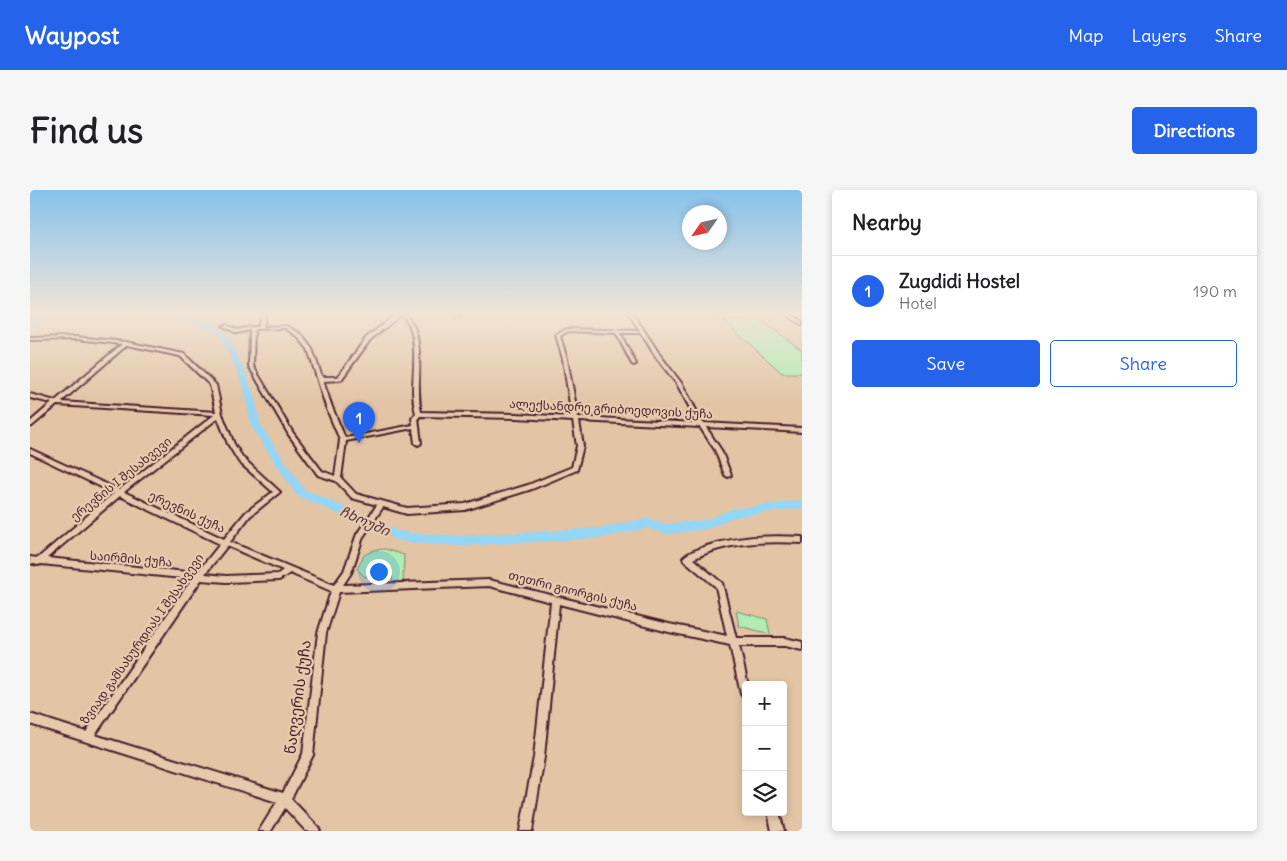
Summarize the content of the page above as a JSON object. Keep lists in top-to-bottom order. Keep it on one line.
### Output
{"streets":{"street":["ალექსანდრე გრიბოედოვის ქუჩა","ერევნის I შესახვევი","ერევნის ქუჩა","საირმის ქუჩა","თეთრი გიორგის ქუჩა","ზვიად გამსახურდიას I შესახვევი","წაღვერის ქუჩა"]},"crossings":[["ერევნის I შესახვევი","ერევნის ქუჩა"],["ერევნის I შესახვევი","საირმის ქუჩა"],["ერევნის I შესახვევი","ზვიად გამსახურდიას I შესახვევი"],["ერევნის ქუჩა","საირმის ქუჩა"],["ერევნის ქუჩა","თეთრი გიორგის ქუჩა"],["ერევნის ქუჩა","ზვიად გამსახურდიას I შესახვევი"],["ერევნის ქუჩა","წაღვერის ქუჩა"],["საირმის ქუჩა","ზვიად გამსახურდიას I შესახვევი"],["თეთრი გიორგის ქუჩა","წაღვერის ქუჩა"]],"water":["ჩხოუში"],"north":"bottom left","page":{"header":"Waypost","nav":["Map","Layers","Share"],"buttons":["Directions",["Save","Share"]],"title":"Find us","heading":"Nearby","list":[{"mark":"1","name":"Zugdidi Hostel","note":"Hotel","value":"190 m"}],"pins":"1","map_buttons":["+","−"]}}
